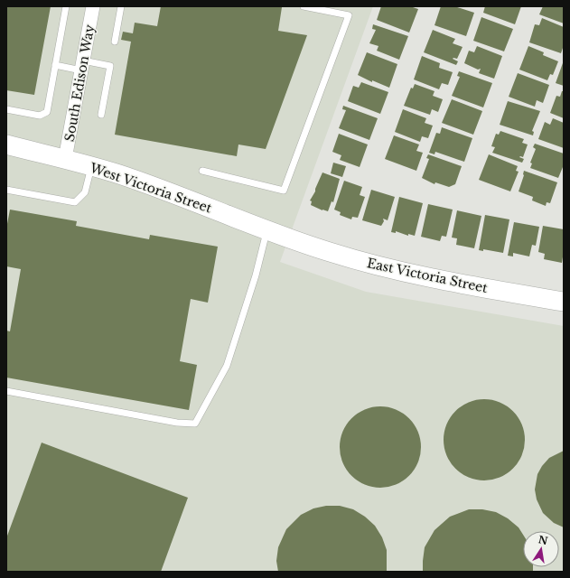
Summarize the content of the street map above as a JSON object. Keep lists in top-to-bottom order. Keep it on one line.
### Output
{"streets":{"street":["South Edison Way","West Victoria Street","East Victoria Street"]},"crossings":[["South Edison Way","West Victoria Street"],["West Victoria Street","East Victoria Street"]],"north":"top"}
